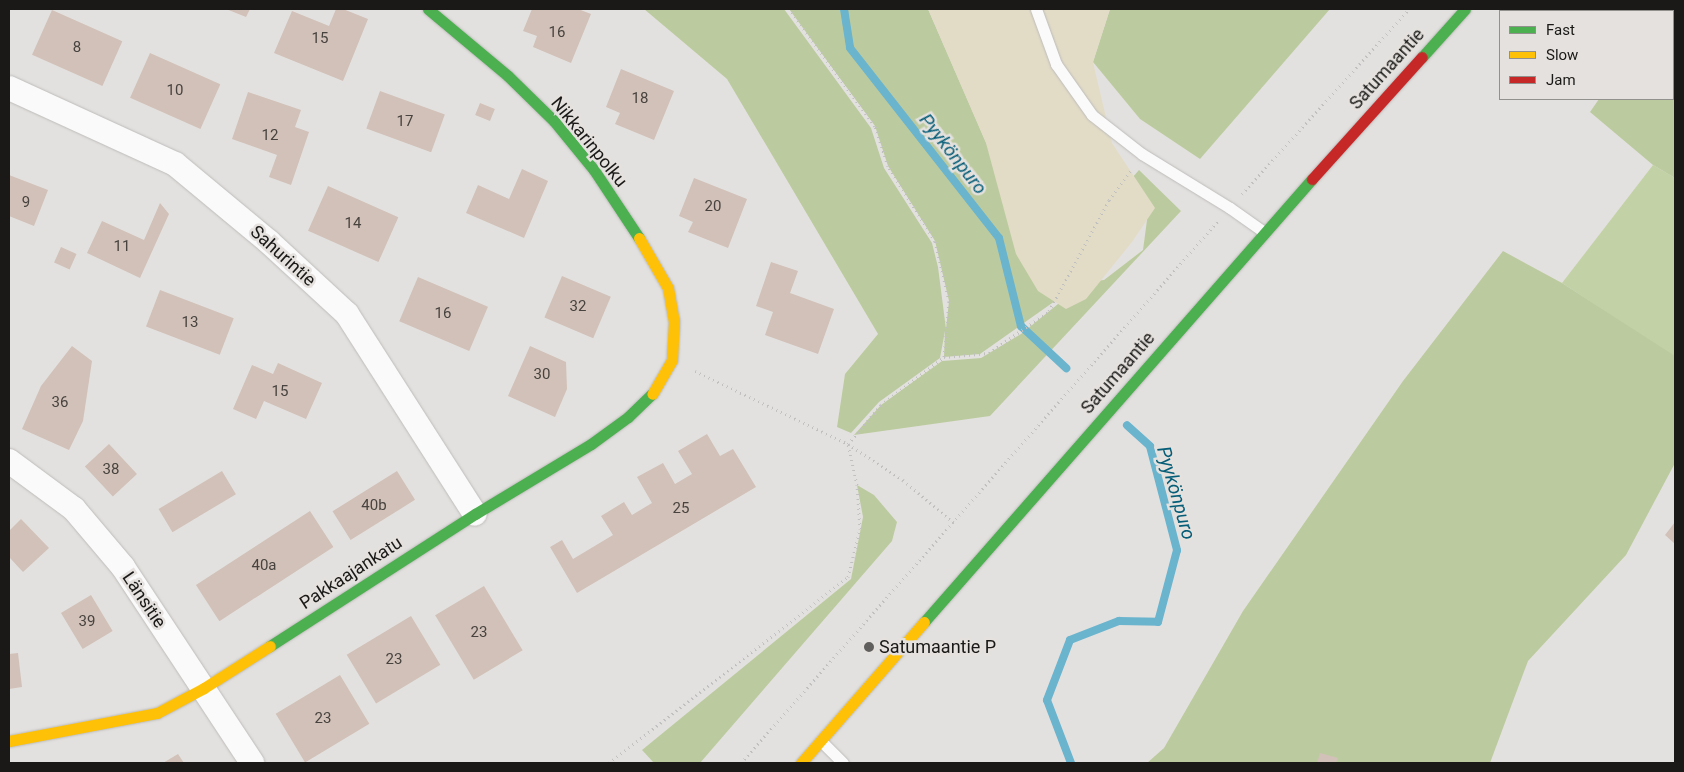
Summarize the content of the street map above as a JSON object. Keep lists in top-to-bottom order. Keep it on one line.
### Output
{"streets":{"street":["Satumaantie","Nikkarinpolku","Sahurintie","Pakkaajankatu","Länsitie"]},"crossings":[["Nikkarinpolku","Pakkaajankatu"],["Sahurintie","Pakkaajankatu"],["Pakkaajankatu","Länsitie"]],"water":["Pyykönpuro"],"places":["Satumaantie P"],"house_numbers":["16","15","8","10","18","17","12","9","20","14","11","32","16","13","30","15","36","38","40b","25","40a","39","23","23","23"],"legend":["Fast","Slow","Jam"]}
